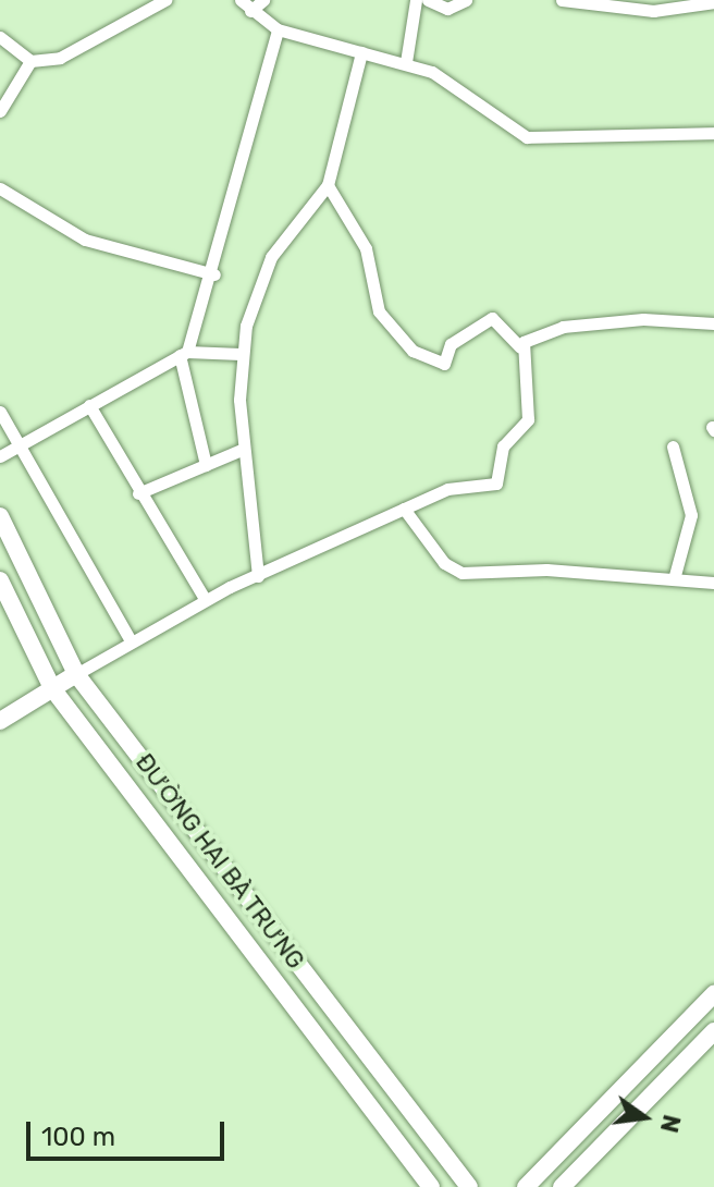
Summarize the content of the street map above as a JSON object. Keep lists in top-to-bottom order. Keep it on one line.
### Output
{"streets":{"street":["ĐƯỜNG HAI BÀ TRƯNG"]},"scale_bar":"100 m","north":"right"}
